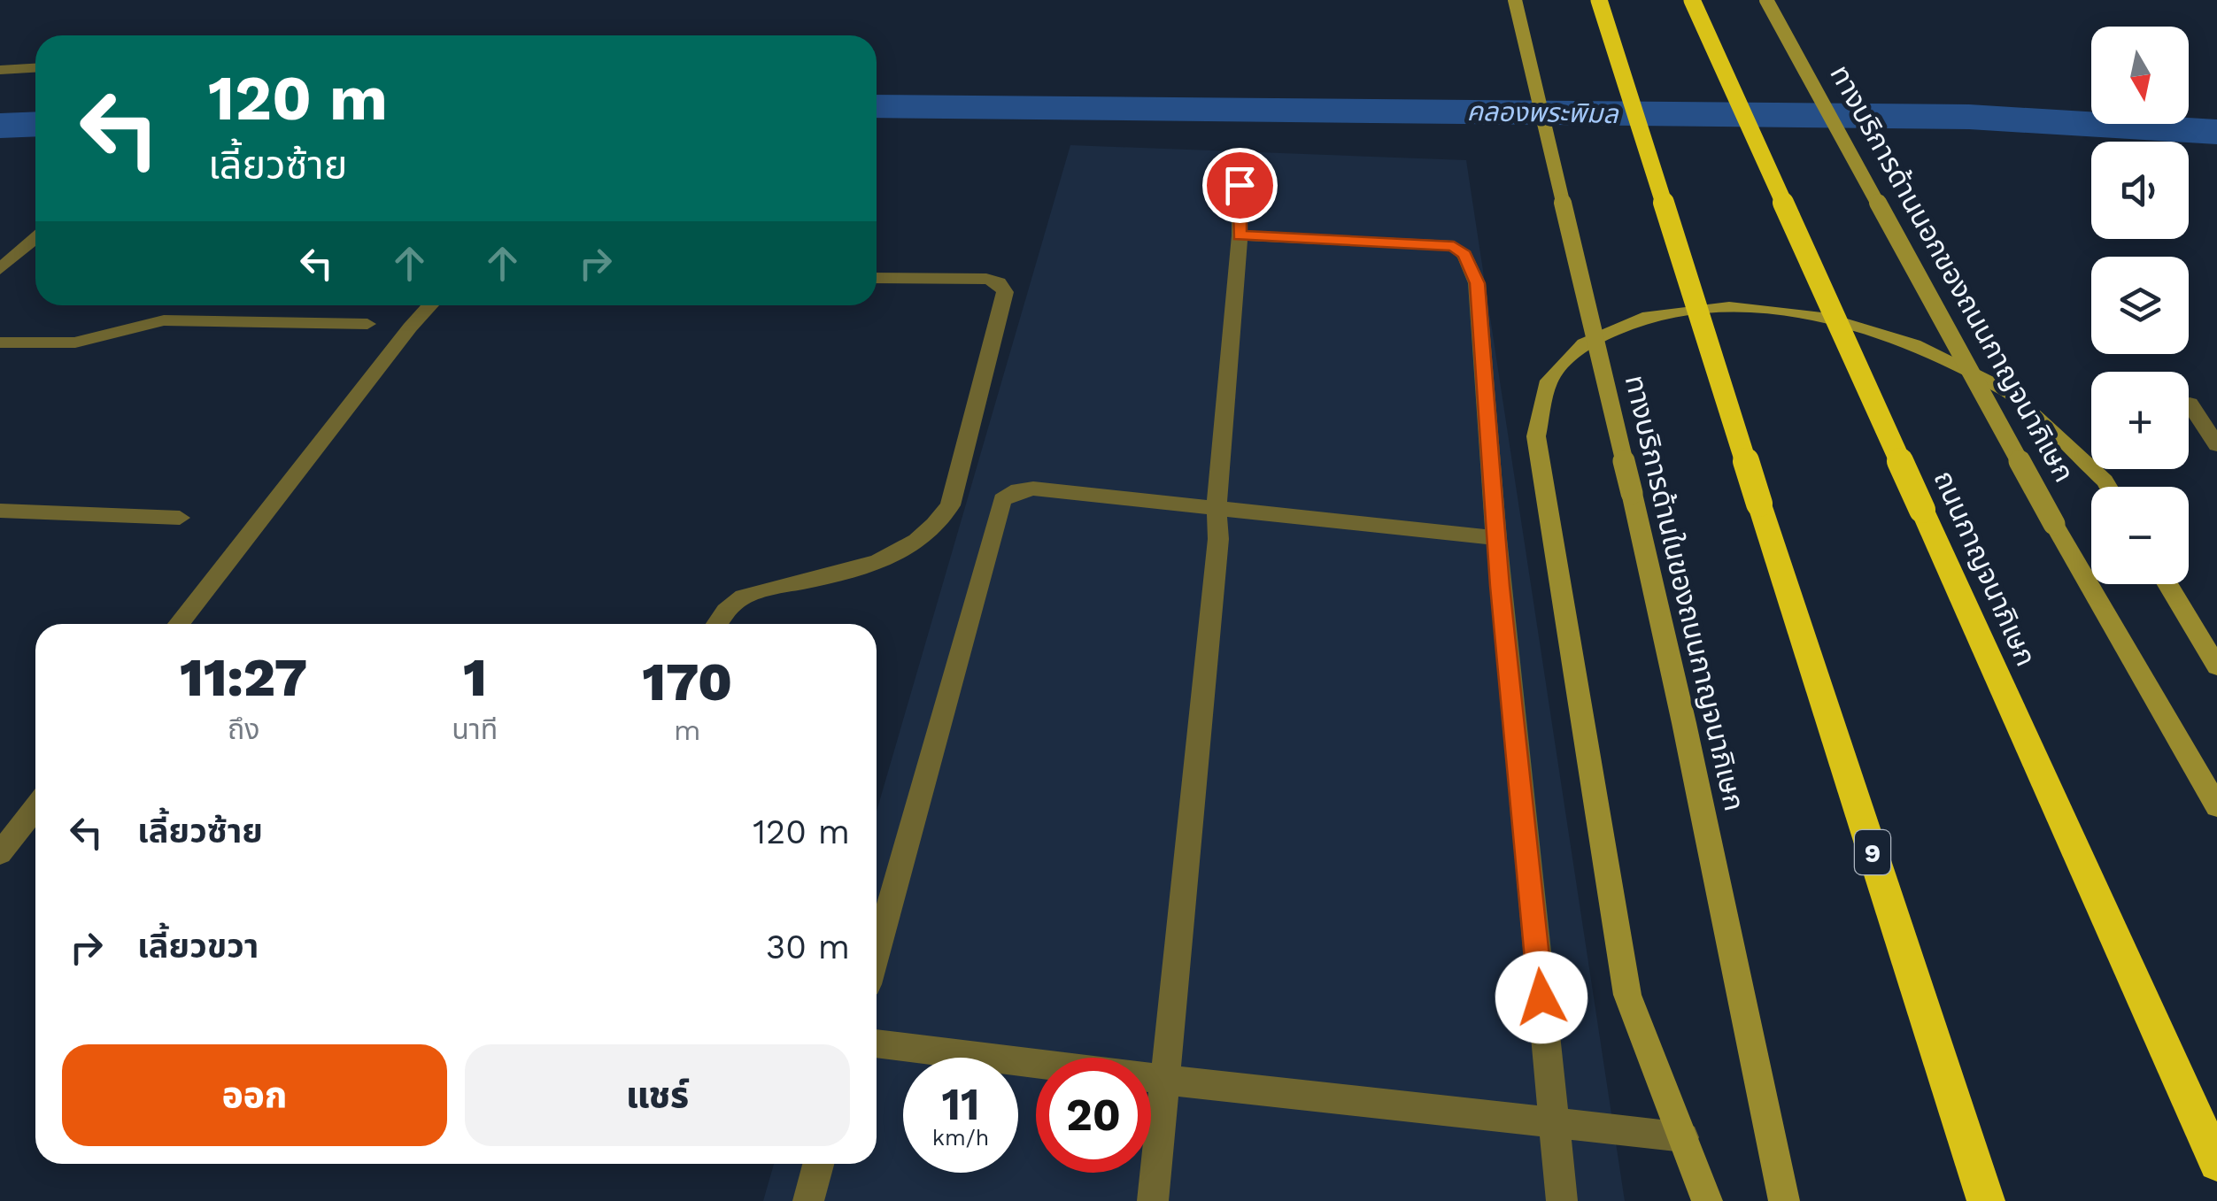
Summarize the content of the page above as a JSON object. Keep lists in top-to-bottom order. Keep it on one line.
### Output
{"streets":{"highway":["ถนนกาญจนาภิเษก","9"],"main road":["ทางบริการด้านนอกของถนนกาญจนาภิเษก","ทางบริการด้านในของถนนกาญจนาภิเษก"]},"water":["คลองพระพิมล"],"north":"bottom","page":{"map_buttons":["+","−"],"turn":["120 m","เลี้ยวซ้าย"],"eta":["11:27","ถึง","1","นาที","170","m"],"list":[{"name":"เลี้ยวซ้าย","value":"120 m"},{"name":"เลี้ยวขวา","value":"30 m"}],"buttons":["ออก","แชร์"],"speed":"11 km/h","limit":"20"}}
